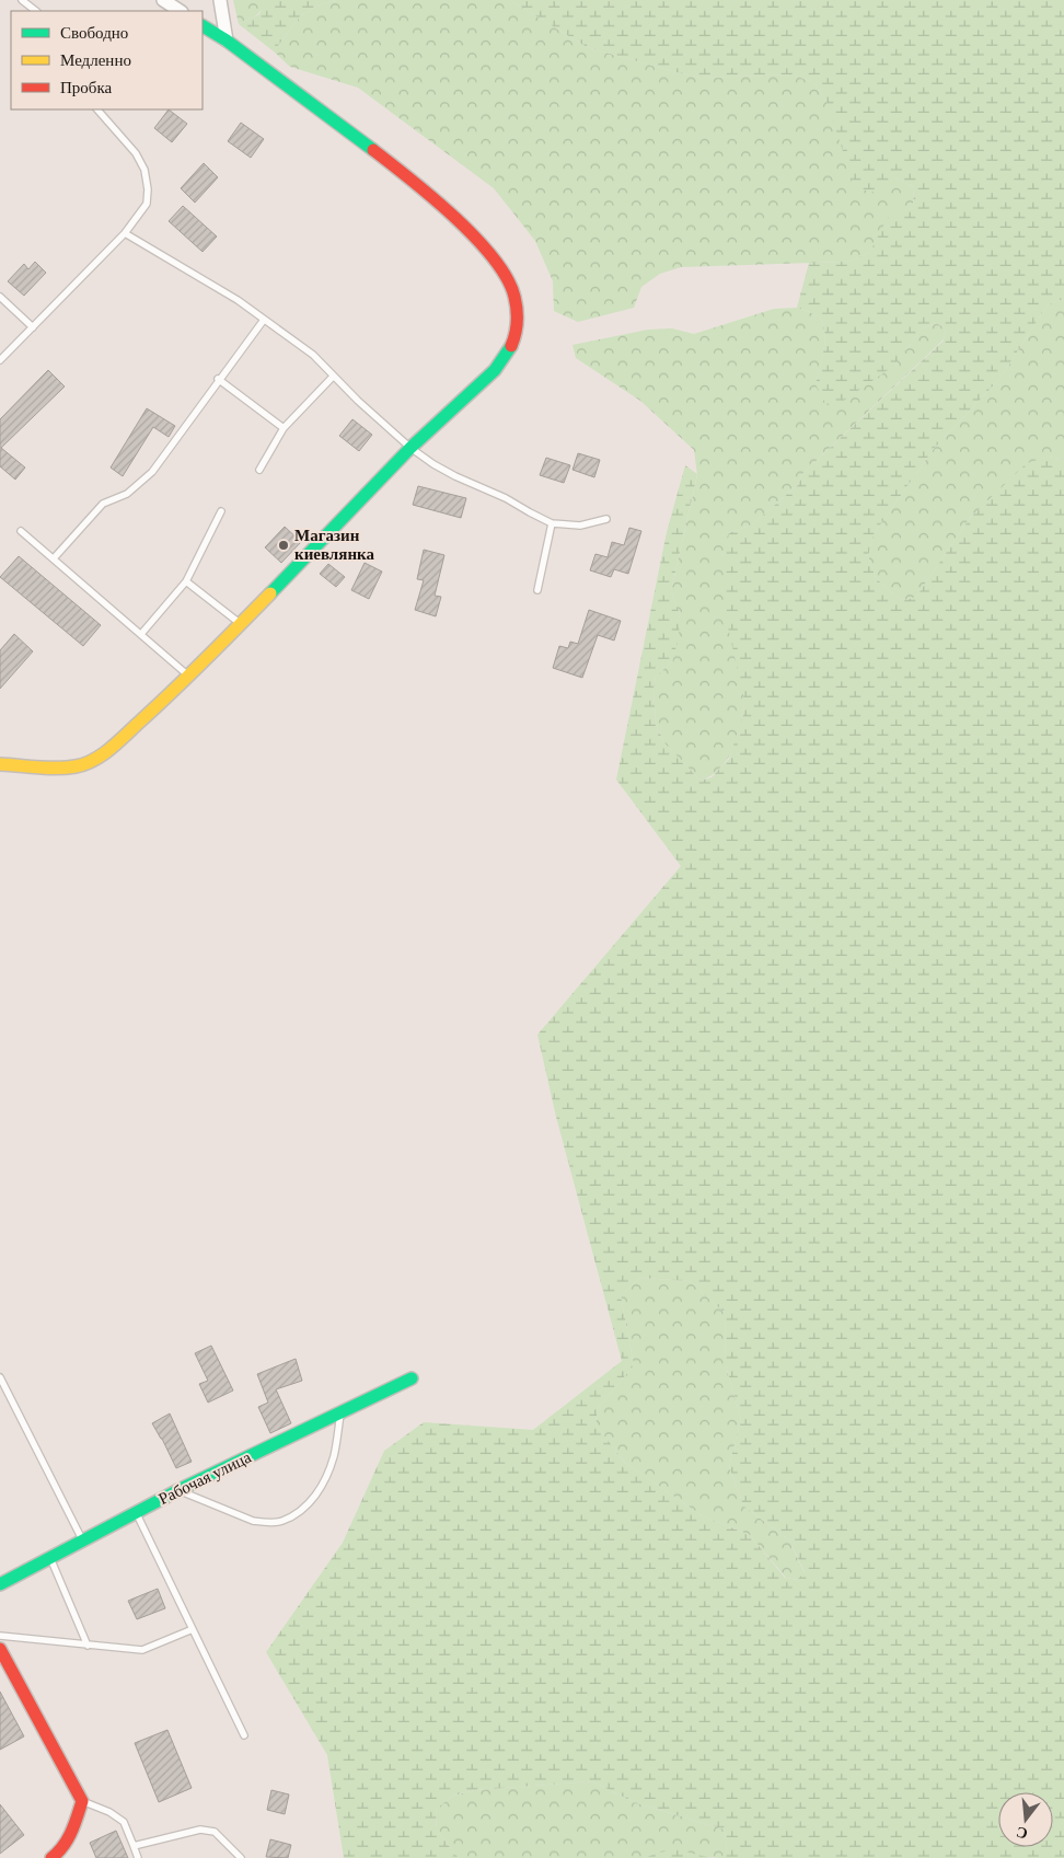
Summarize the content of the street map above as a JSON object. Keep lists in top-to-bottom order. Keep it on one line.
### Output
{"streets":{"street":["Рабочая улица"]},"places":["Магазин киевлянка"],"legend":["Свободно","Медленно","Пробка"],"north":"bottom"}
